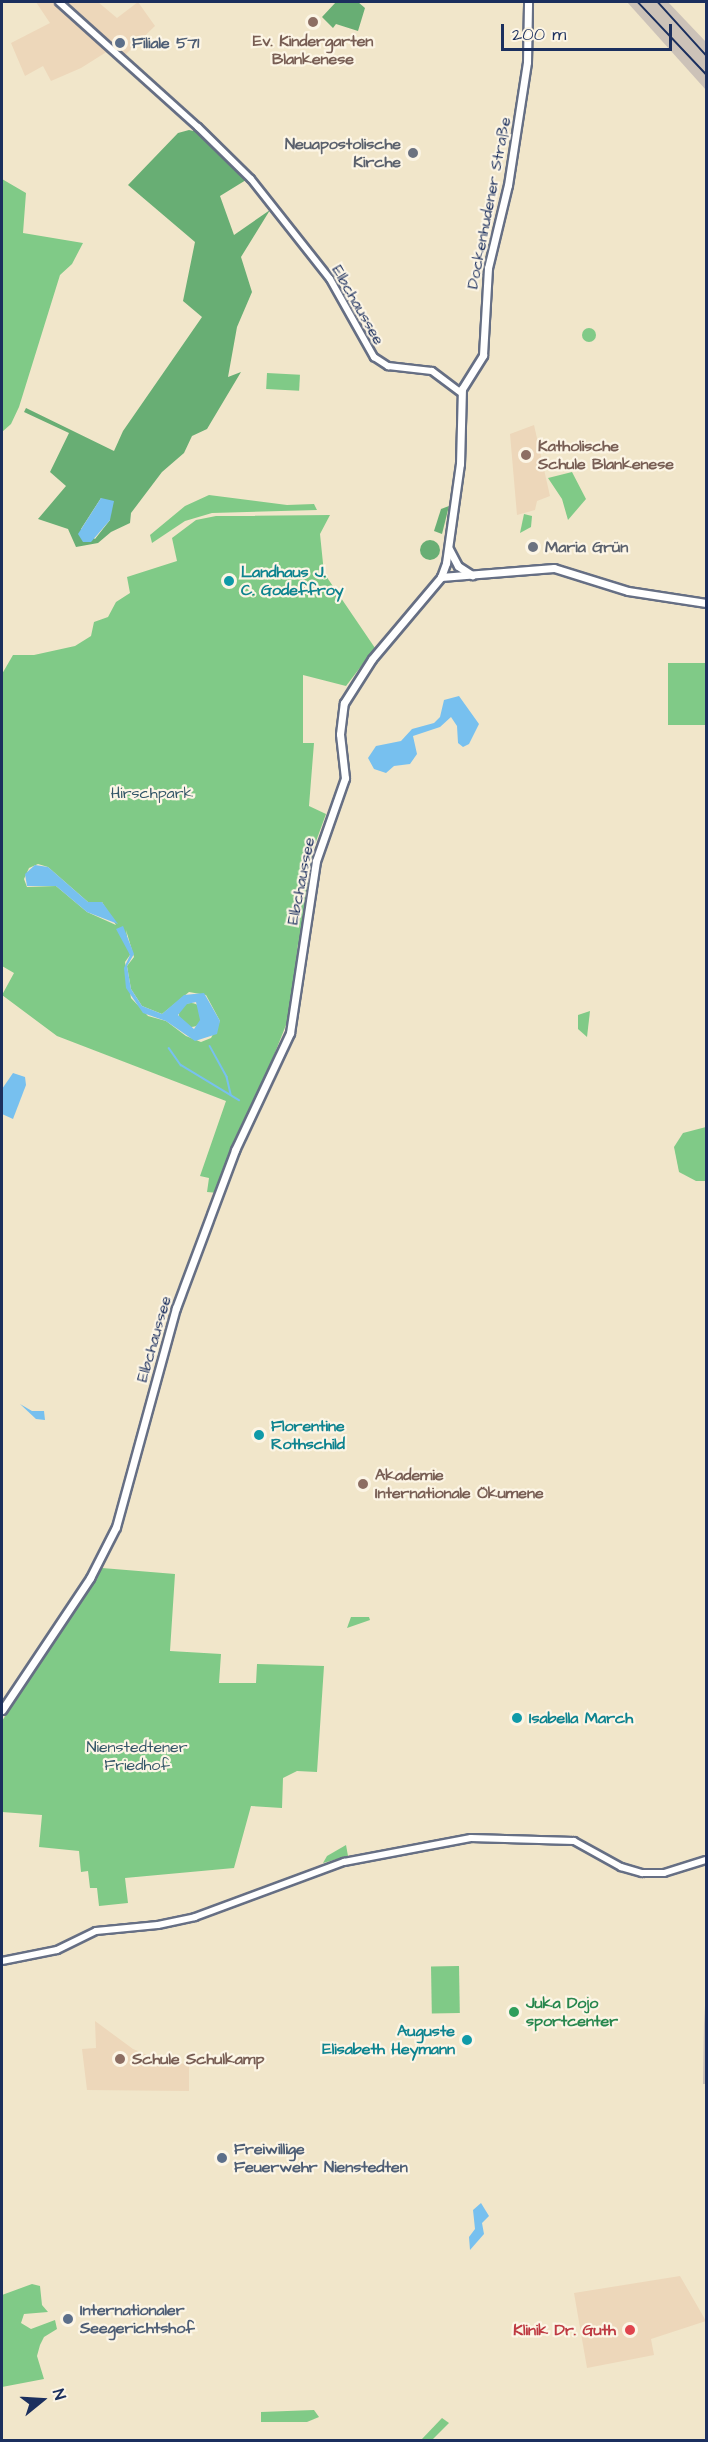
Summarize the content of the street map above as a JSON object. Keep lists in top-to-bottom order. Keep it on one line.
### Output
{"streets":{"main road":["Dockenhudener Straße","Elbchaussee"]},"crossings":[["Dockenhudener Straße","Elbchaussee"]],"parks":["Hirschpark","Nienstedtener Friedhof"],"places":["Ev. Kindergarten Blankenese","Filiale 571","Neuapostolische Kirche","Katholische Schule Blankenese","Maria Grün","Landhaus J. C. Godeffroy","Florentine Rothschild","Akademie Internationale Ökumene","Isabella March","Juka Dojo sportcenter","Auguste Elisabeth Heymann","Schule Schulkamp","Freiwillige Feuerwehr Nienstedten","Internationaler Seegerichtshof","Klinik Dr. Guth"],"scale_bar":"200 m","north":"right"}
